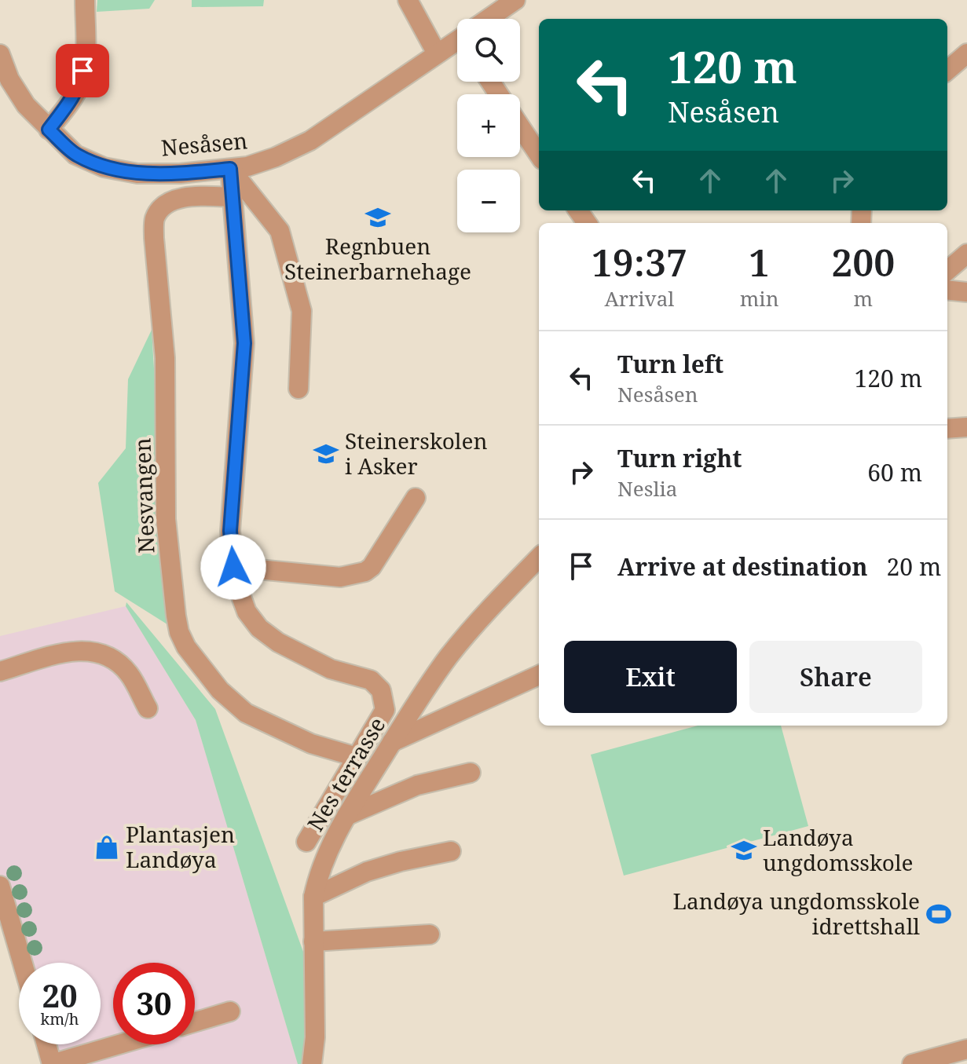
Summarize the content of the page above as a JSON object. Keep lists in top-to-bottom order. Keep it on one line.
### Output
{"streets":{"street":["Nesåsen","Nesvangen","Nes terrasse"]},"places":{"school or university":["Regnbuen Steinerbarnehage","Steinerskolen i Asker","Landøya ungdomsskole"],"shop":["Plantasjen Landøya"],"sports":["Landøya ungdomsskole idrettshall"]},"page":{"map_buttons":["+","−"],"turn":["120 m","Nesåsen"],"eta":["19:37","Arrival","1","min","200","m"],"list":[{"name":"Turn left","note":"Nesåsen","value":"120 m"},{"name":"Turn right","note":"Neslia","value":"60 m"},{"name":"Arrive at destination","value":"20 m"}],"buttons":["Exit","Share"],"speed":"20 km/h","limit":"30"}}
